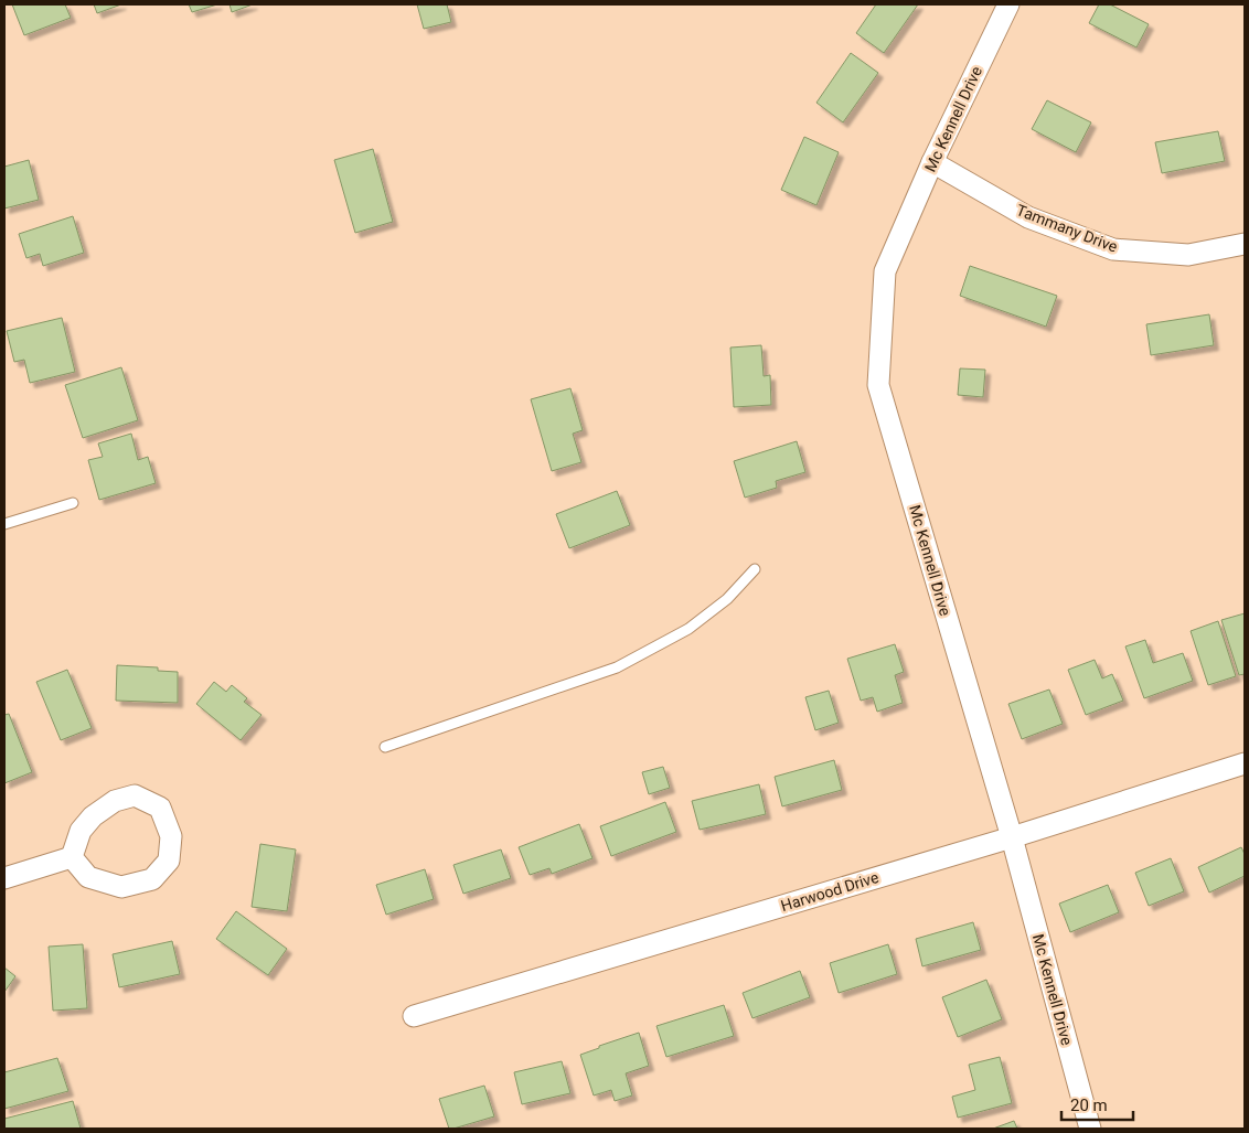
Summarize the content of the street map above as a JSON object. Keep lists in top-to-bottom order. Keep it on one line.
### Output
{"streets":{"street":["Mc Kennell Drive","Tammany Drive","Harwood Drive"]},"crossings":[["Mc Kennell Drive","Tammany Drive"],["Mc Kennell Drive","Harwood Drive"]],"scale_bar":"20 m"}
